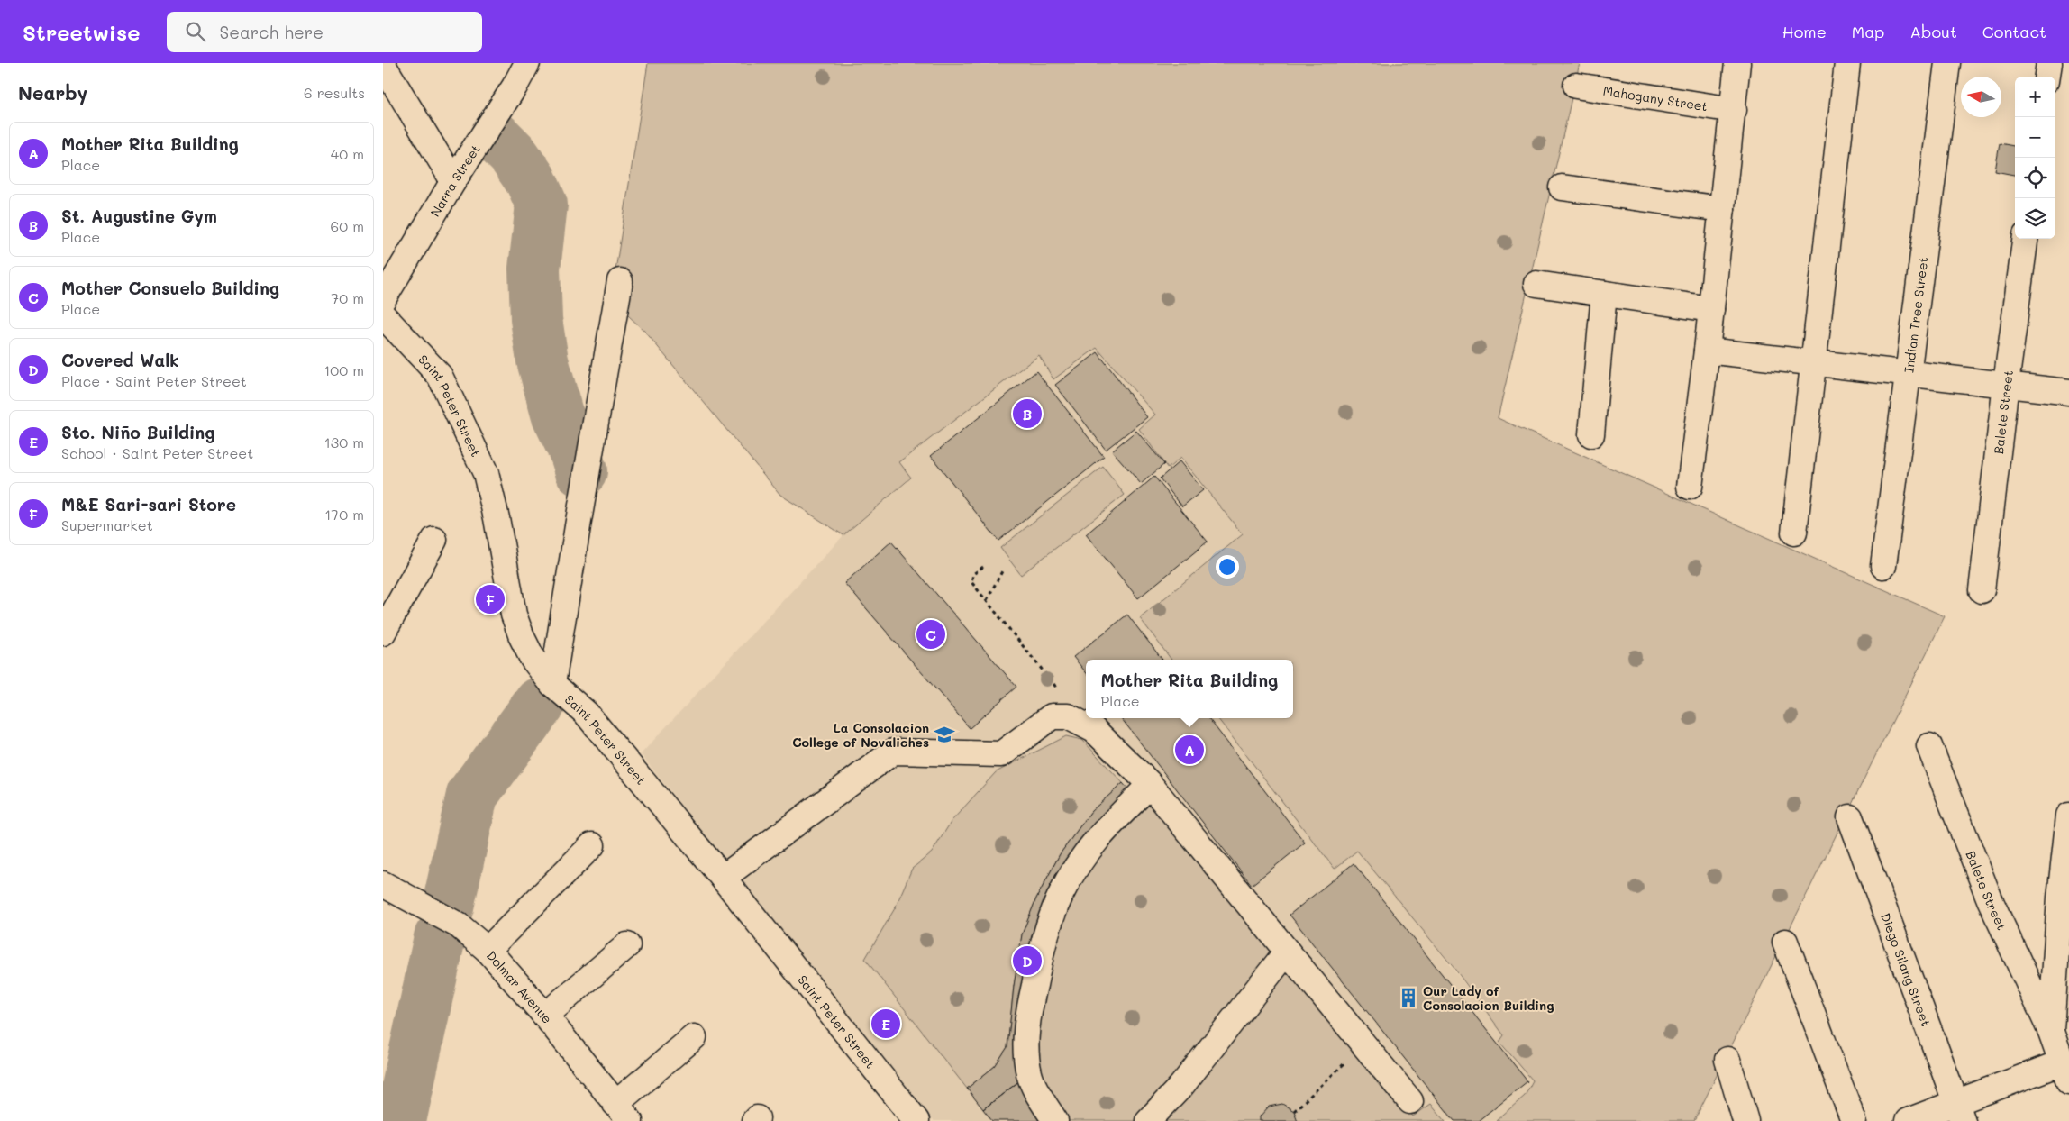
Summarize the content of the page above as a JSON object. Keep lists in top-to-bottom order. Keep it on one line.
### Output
{"streets":{"street":["Mahogany Street","Narra Street","Indian Tree Street","Saint Peter Street","Balete Street","Diego Silang Street","Dolmar Avenue"]},"places":{"school or university":["La Consolacion College of Novaliches"],"building":["Our Lady of Consolacion Building"]},"north":"left","page":{"header":"Streetwise","search":"Search here","nav":["Home","Map","About","Contact"],"heading":["Nearby","6 results"],"map_buttons":["+","−"],"list":[{"mark":"A","name":"Mother Rita Building","note":"Place","value":"40 m"},{"mark":"B","name":"St. Augustine Gym","note":"Place","value":"60 m"},{"mark":"C","name":"Mother Consuelo Building","note":"Place","value":"70 m"},{"mark":"D","name":"Covered Walk","note":"Place · Saint Peter Street","value":"100 m"},{"mark":"E","name":"Sto. Niño Building","note":"School · Saint Peter Street","value":"130 m"},{"mark":"F","name":"M&E Sari-sari Store","note":"Supermarket","value":"170 m"}],"pins":["B","F","C","A","D","E"],"popup":["Mother Rita Building","Place"]}}
